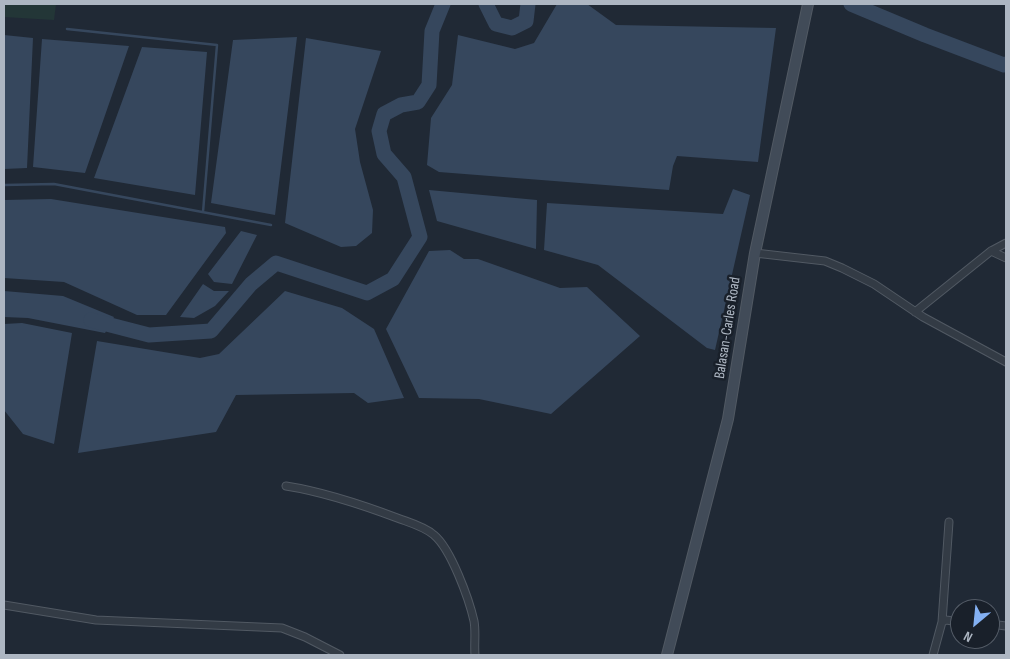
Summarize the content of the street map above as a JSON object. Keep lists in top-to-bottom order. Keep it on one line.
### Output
{"streets":{"main road":["Balasan-Carles Road"]},"north":"bottom left"}
